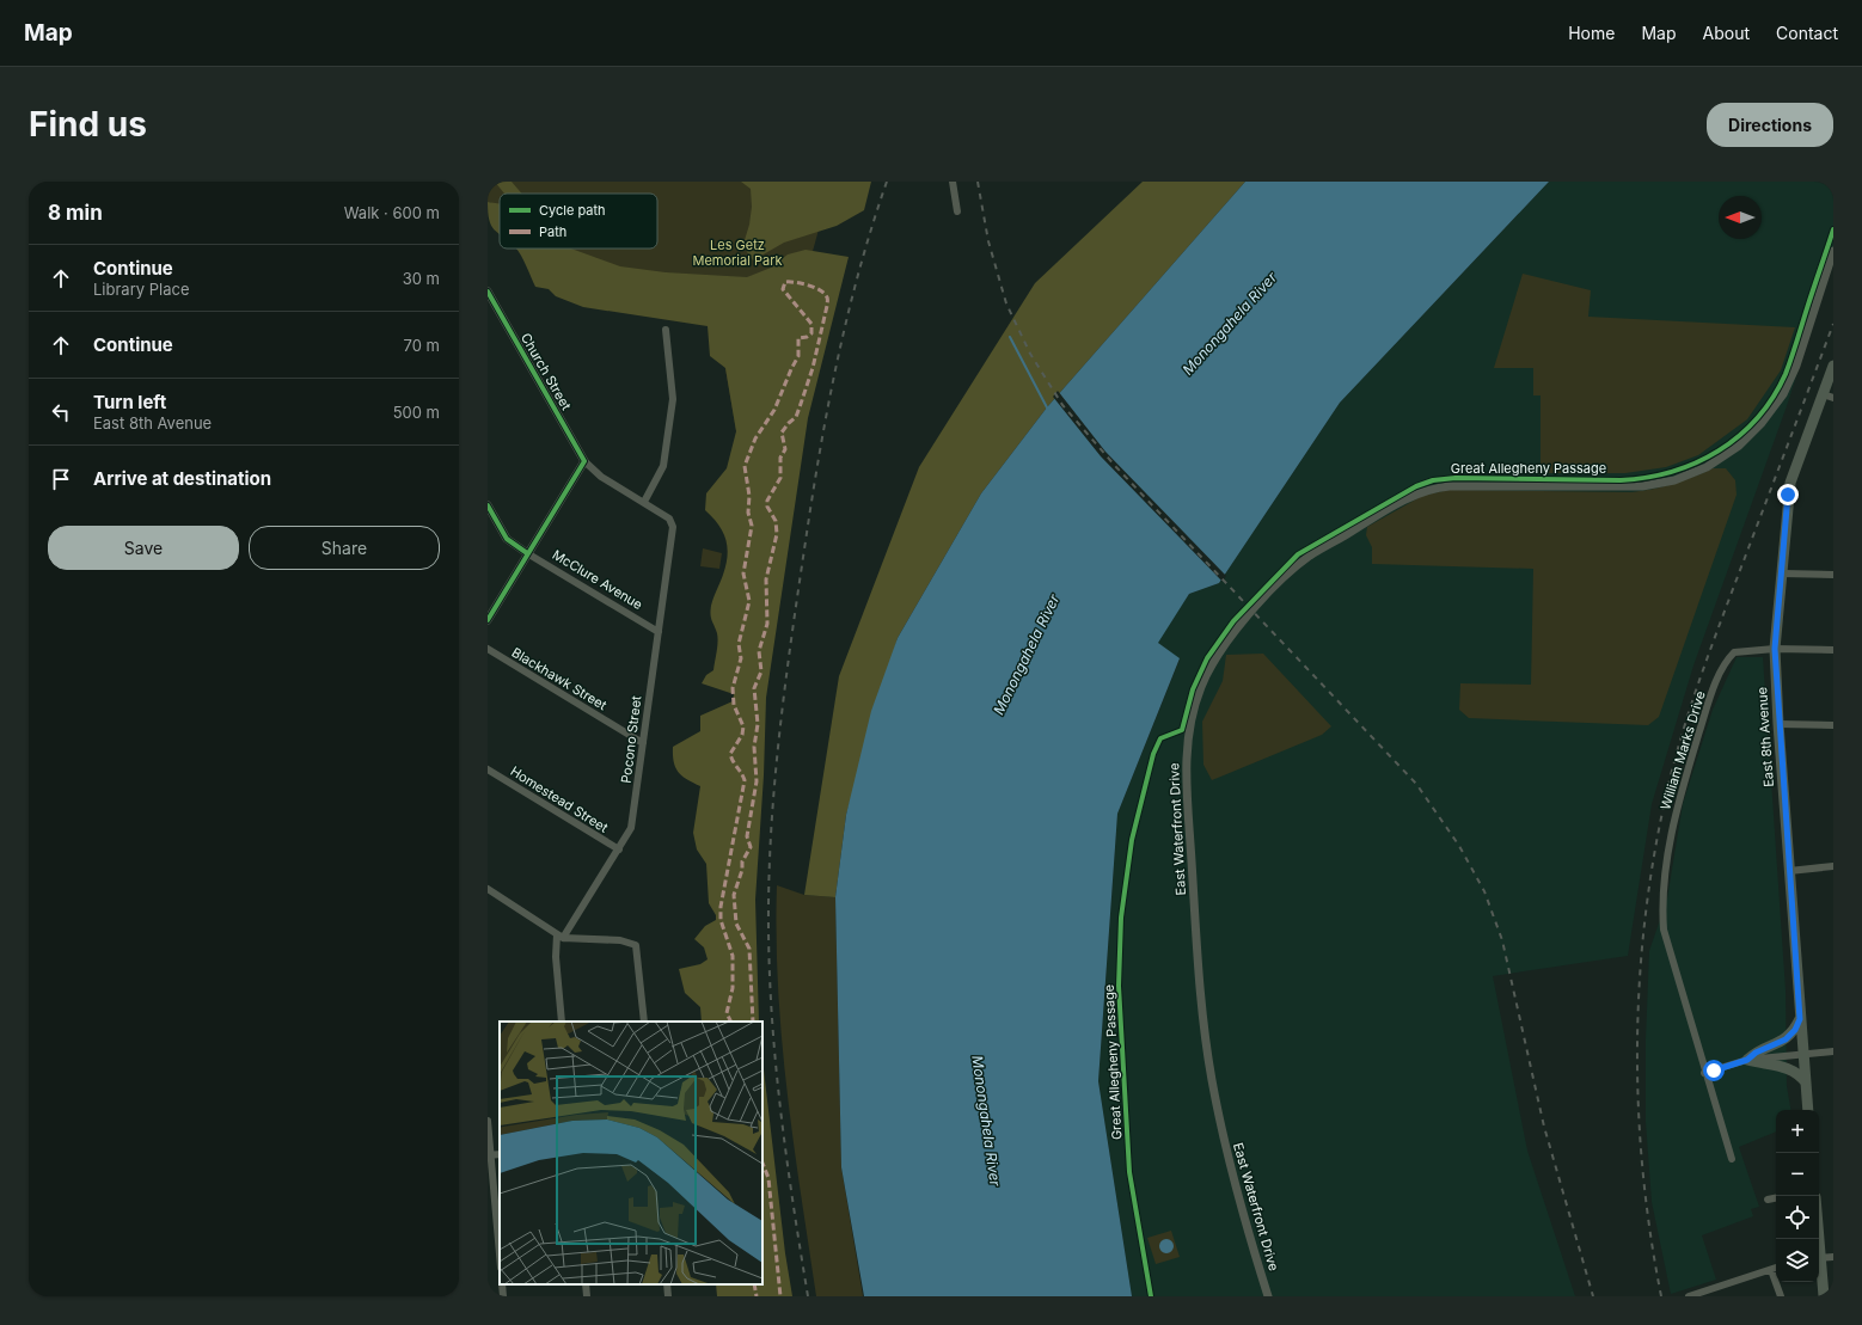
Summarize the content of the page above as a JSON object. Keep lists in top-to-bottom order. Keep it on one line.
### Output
{"streets":{"main road":["East 8th Avenue"],"street":["Church Street","McClure Avenue","Blackhawk Street","Pocono Street","William Marks Drive","Homestead Street","East Waterfront Drive"],"cycle path":["Great Allegheny Passage"]},"crossings":[["Church Street","Pocono Street"],["McClure Avenue","Pocono Street"],["Blackhawk Street","Pocono Street"],["East 8th Avenue","William Marks Drive"],["Pocono Street","Homestead Street"]],"water":["Monongahela River"],"parks":["Les Getz Memorial Park"],"legend":["Cycle path","Path"],"north":"left","page":{"header":"Map","nav":["Home","Map","About","Contact"],"buttons":["Directions",["Save","Share"]],"title":"Find us","heading":["8 min","Walk · 600 m"],"list":[["Continue","Library Place","30 m"],["Continue","70 m"],["Turn left","East 8th Avenue","500 m"],"Arrive at destination"],"map_buttons":["+","−"]}}
